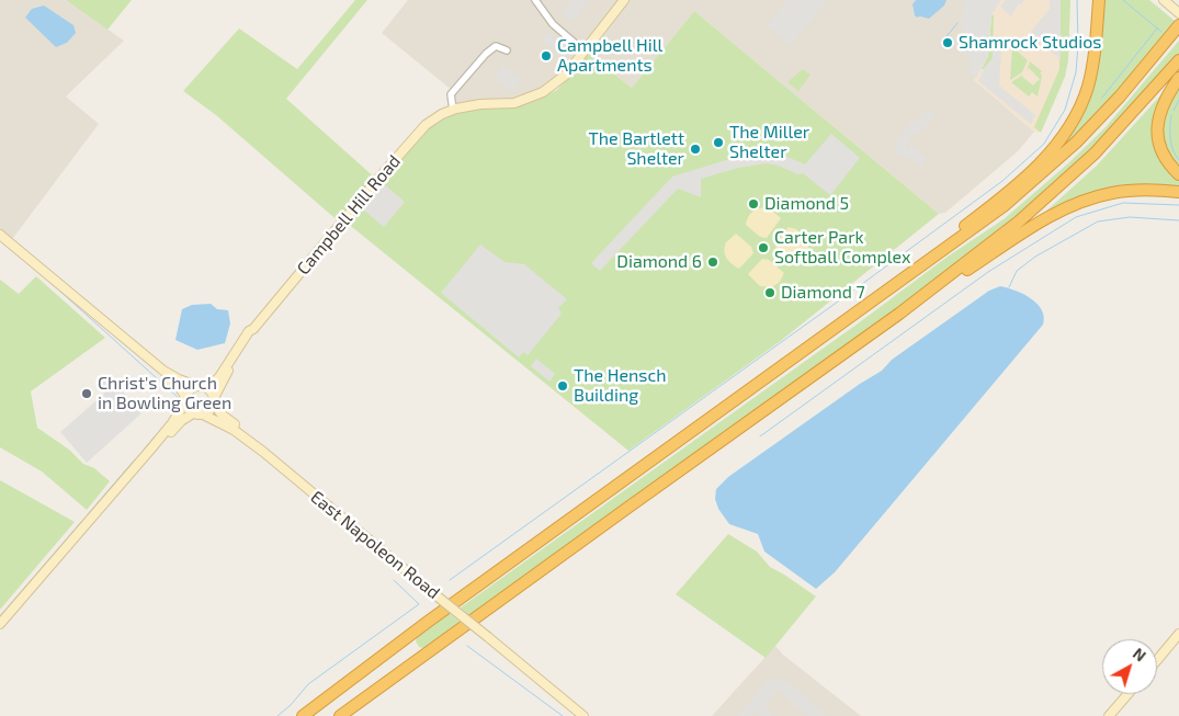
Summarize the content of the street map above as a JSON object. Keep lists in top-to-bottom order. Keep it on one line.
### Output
{"streets":{"main road":["Campbell Hill Road","East Napoleon Road"]},"crossings":[["Campbell Hill Road","East Napoleon Road"]],"places":["Shamrock Studios","Campbell Hill Apartments","The Miller Shelter","The Bartlett Shelter","Diamond 5","Carter Park Softball Complex","Diamond 6","Diamond 7","The Hensch Building","Christ's Church in Bowling Green"],"north":"top right"}
